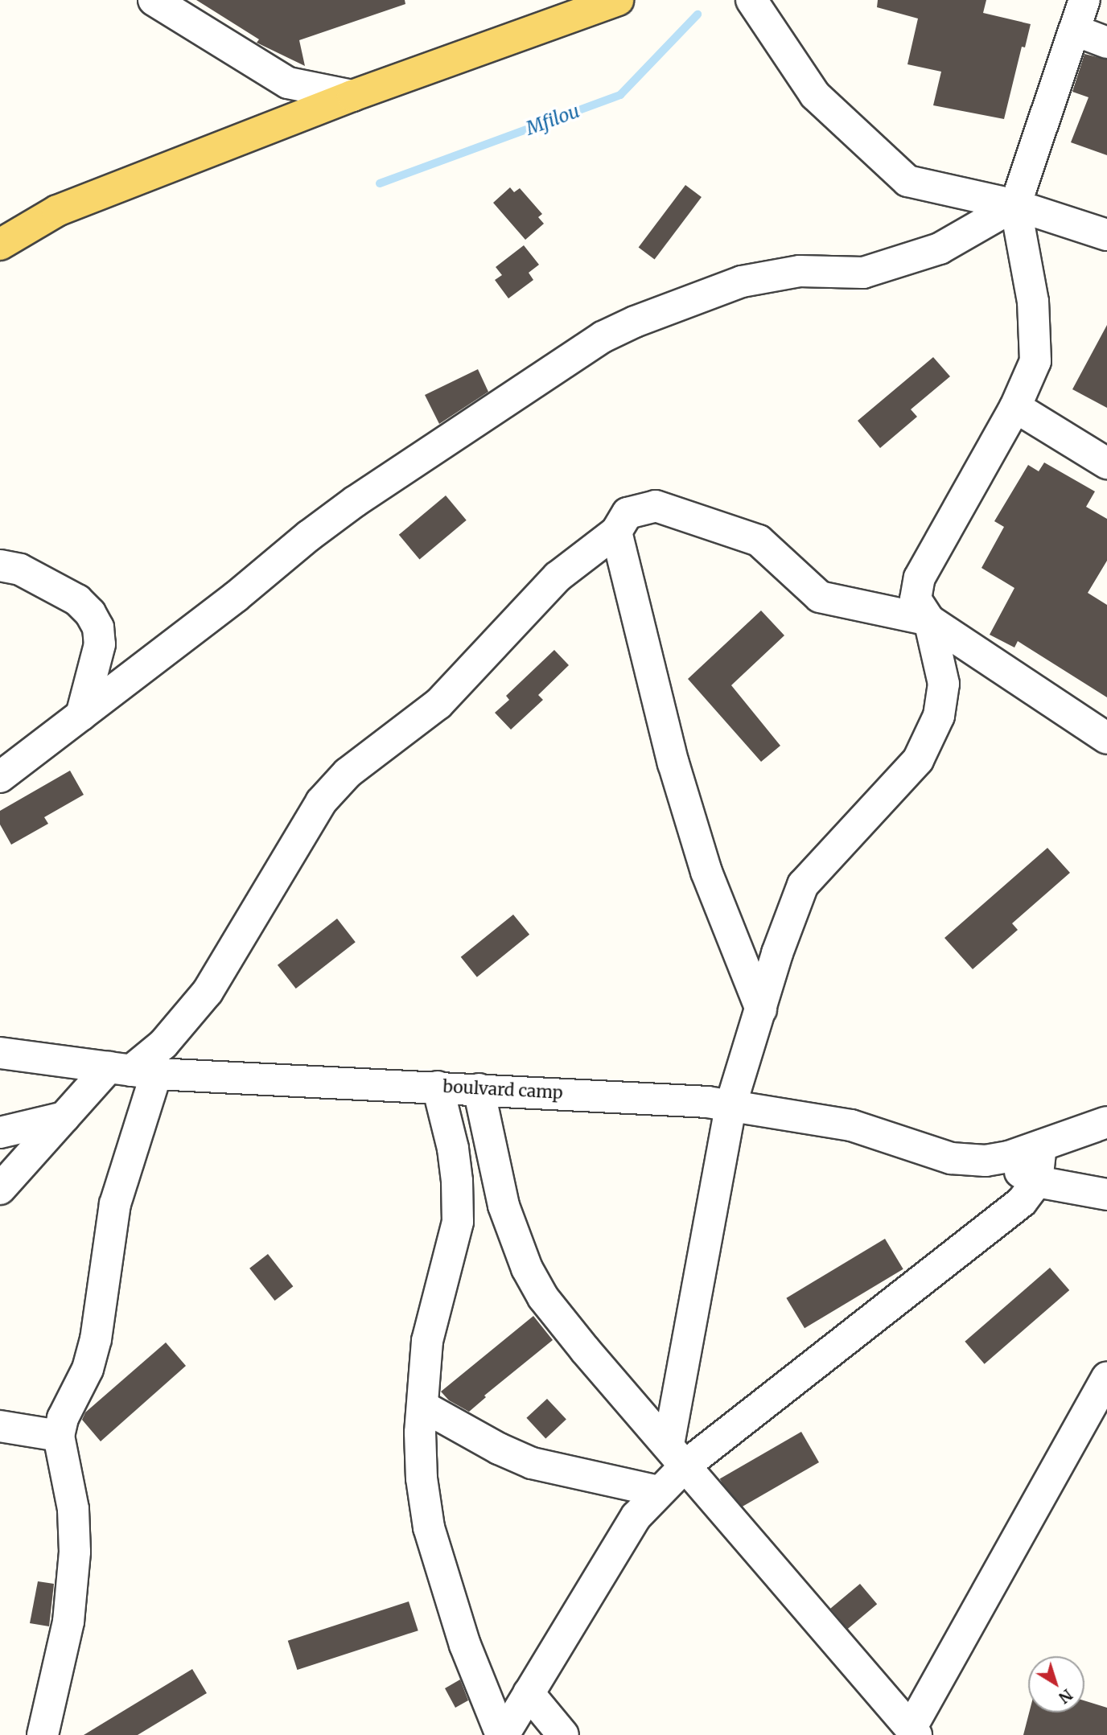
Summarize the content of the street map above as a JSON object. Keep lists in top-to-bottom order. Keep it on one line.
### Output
{"streets":{"street":["boulvard camp"]},"water":["Mfilou"],"north":"bottom right"}
